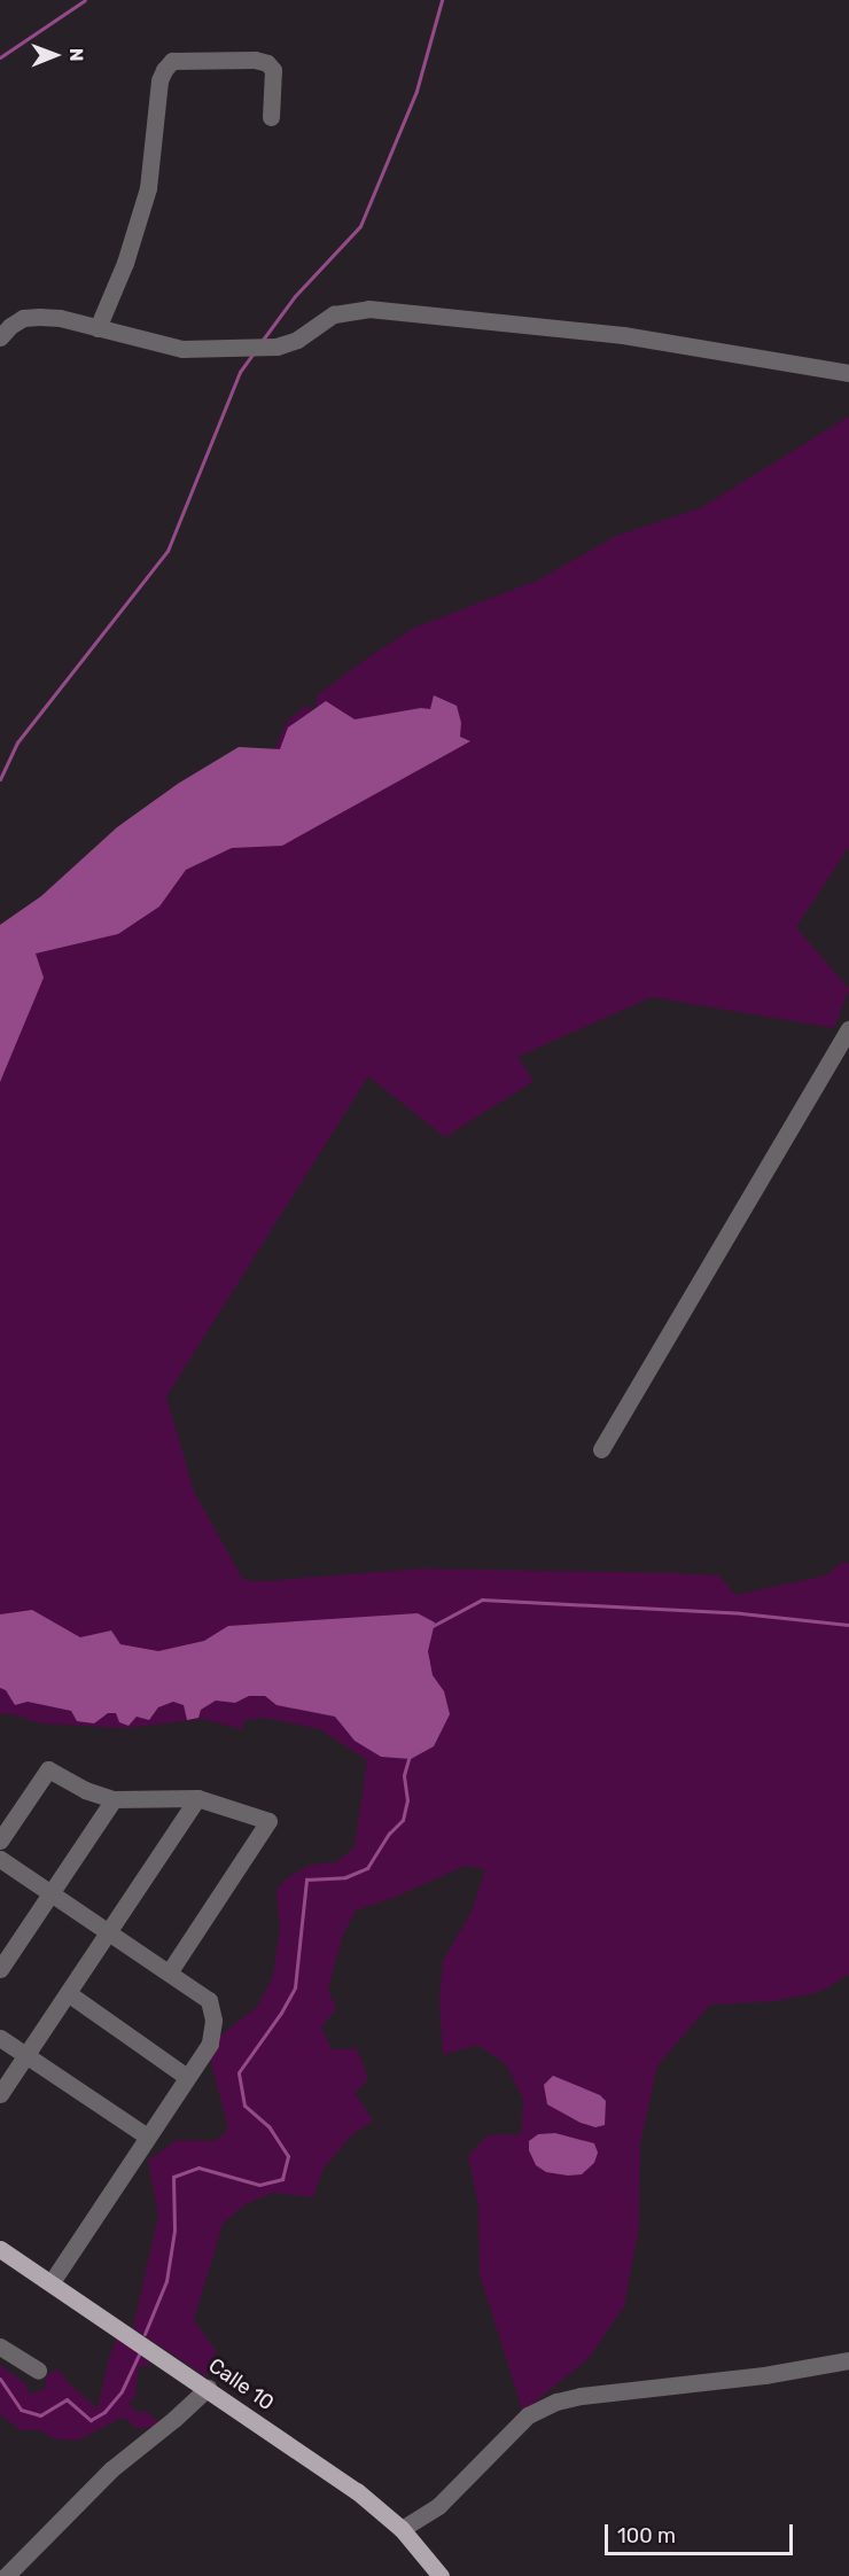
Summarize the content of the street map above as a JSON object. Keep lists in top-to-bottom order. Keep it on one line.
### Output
{"streets":{"main road":["Calle 10"]},"scale_bar":"100 m","north":"right"}
